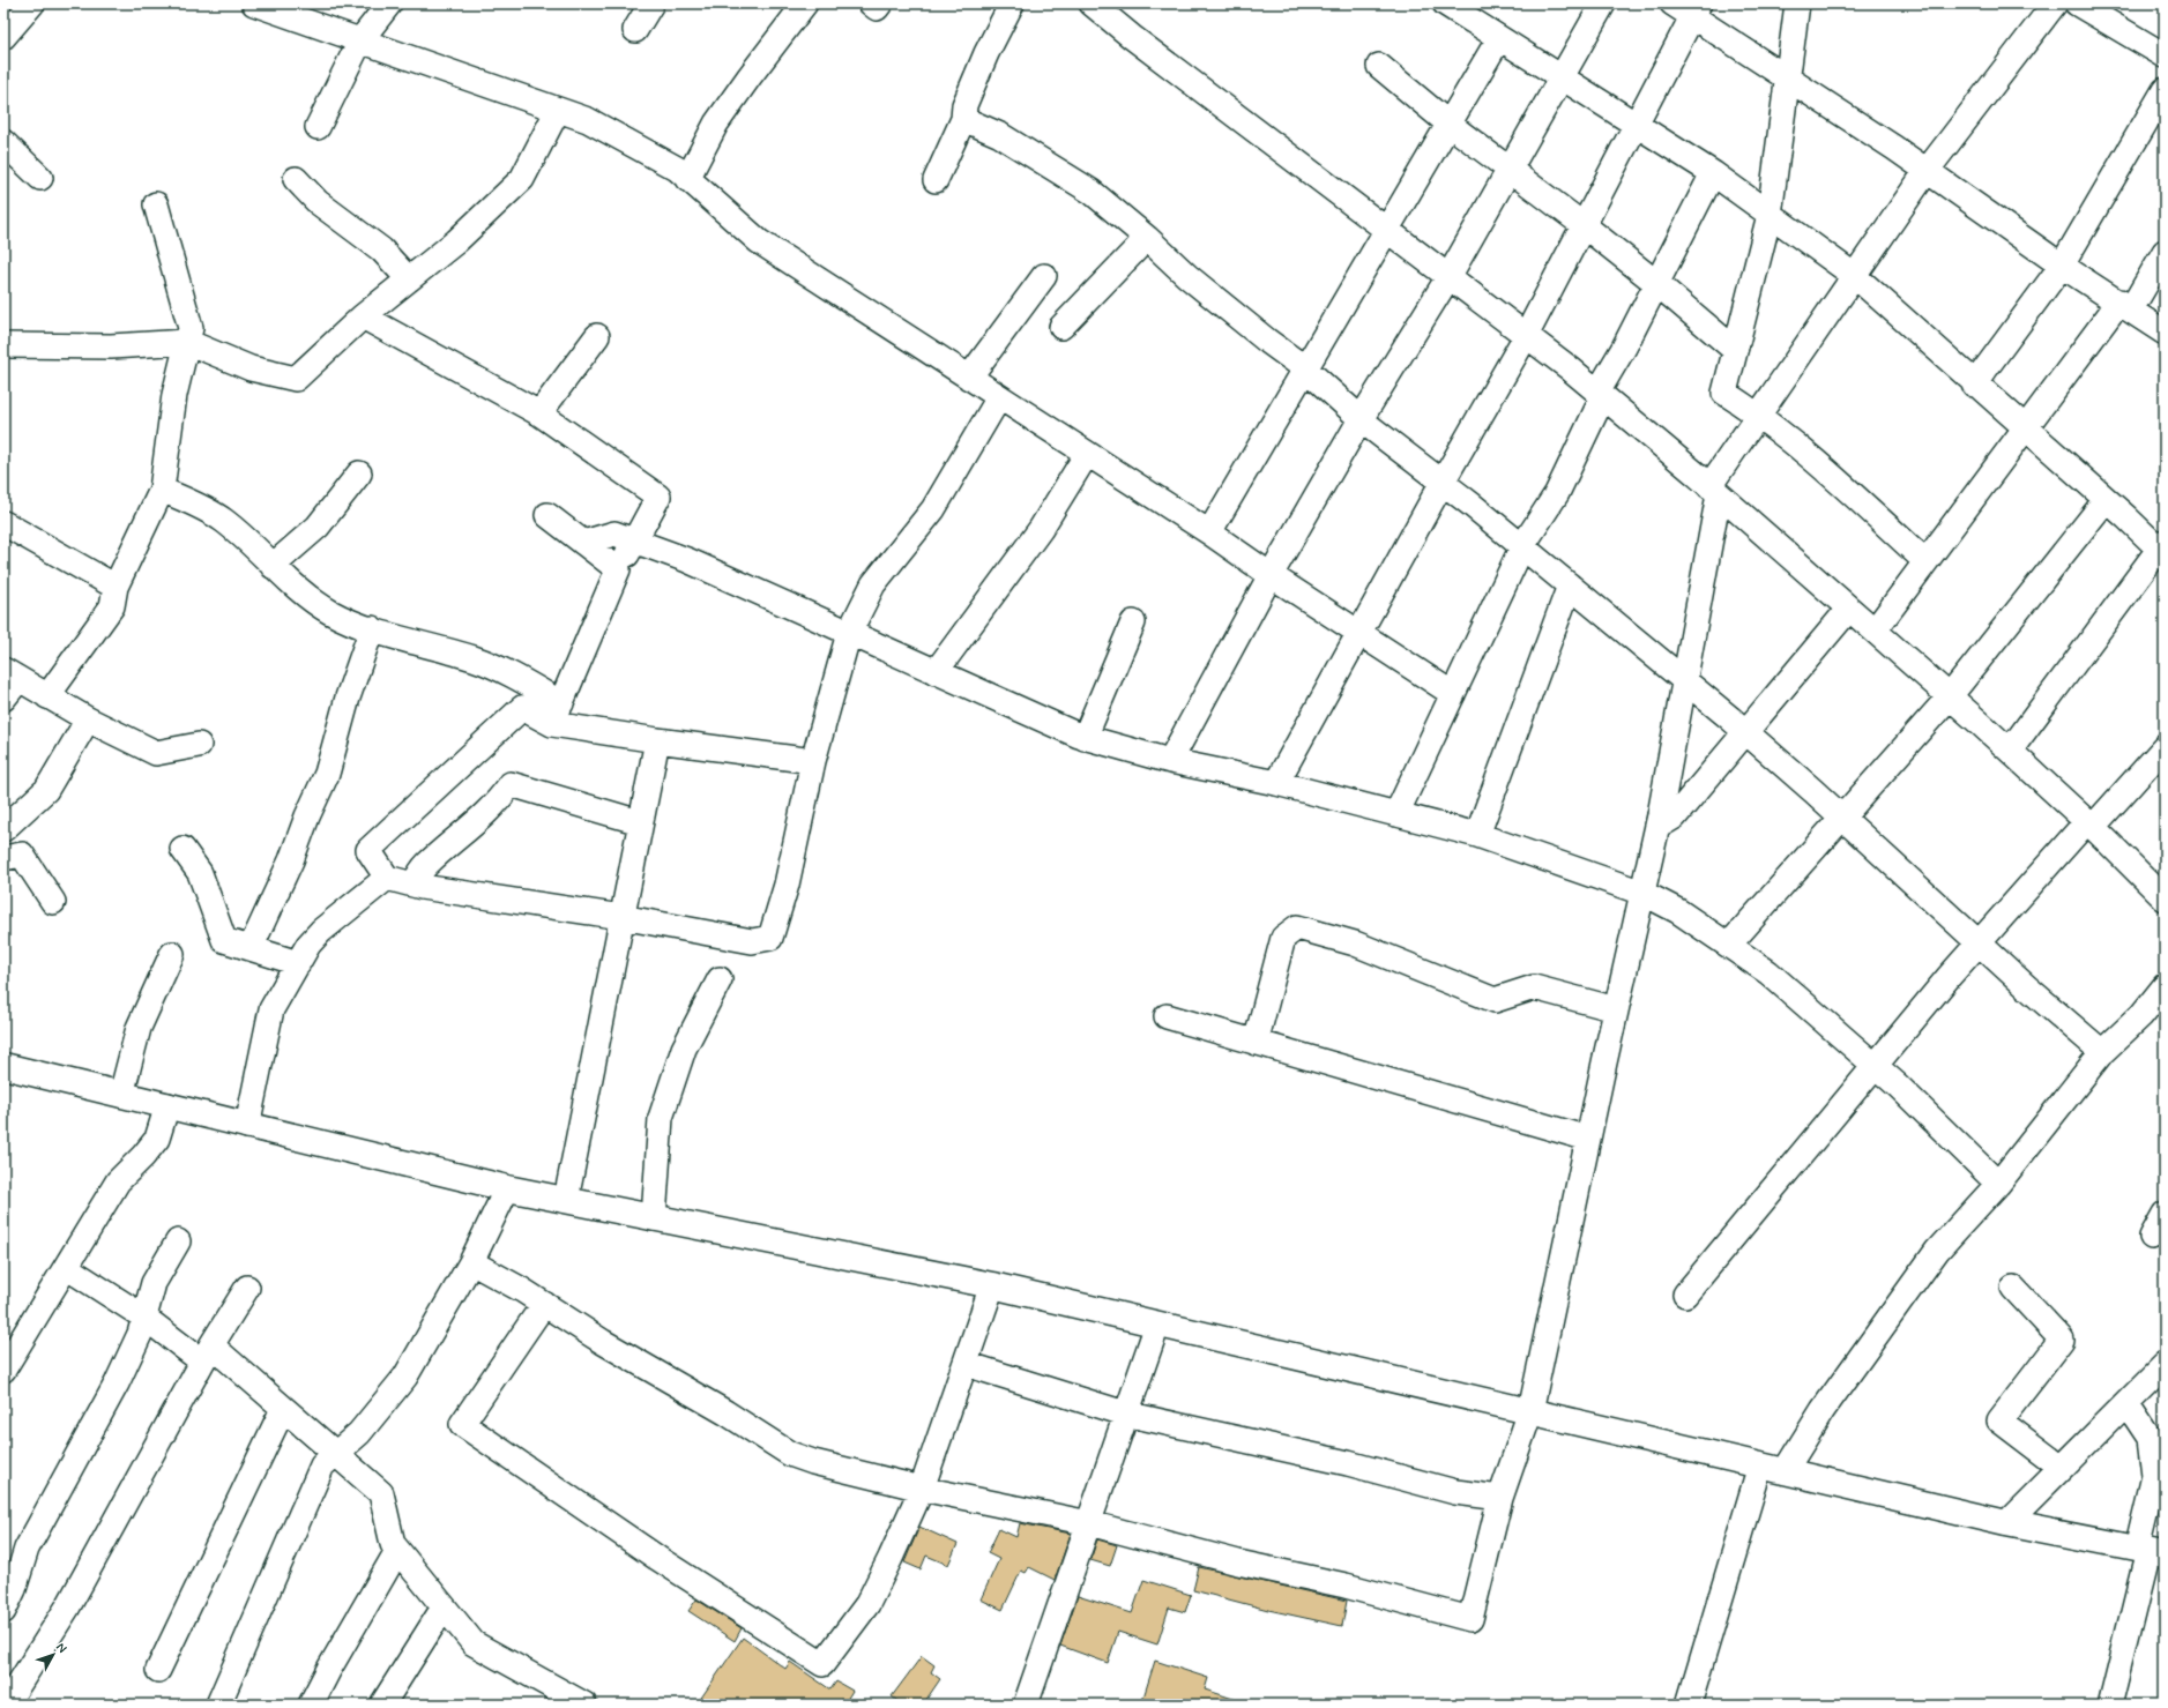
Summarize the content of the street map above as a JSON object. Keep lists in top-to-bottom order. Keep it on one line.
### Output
{"north":"top right"}
